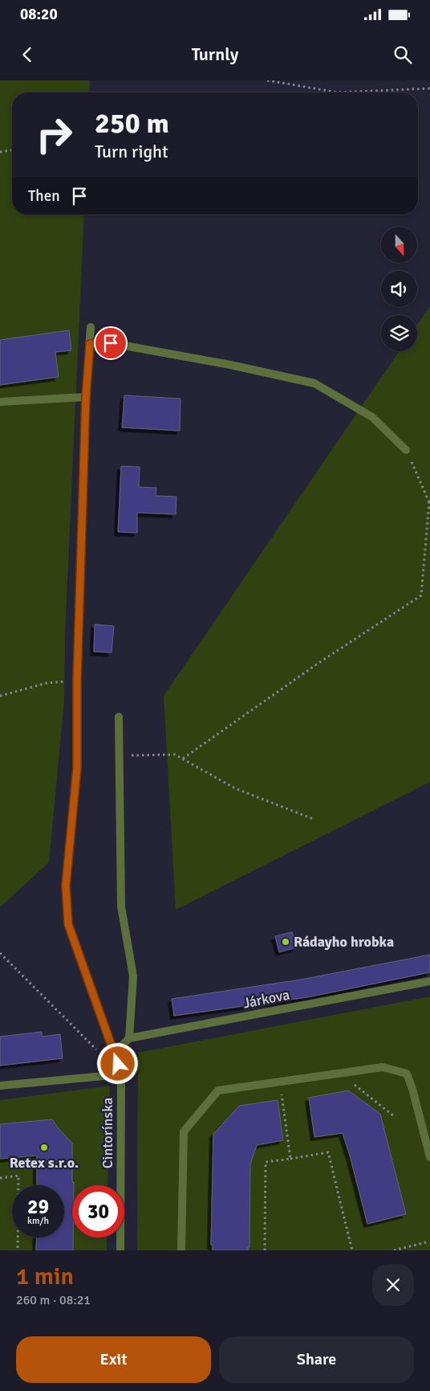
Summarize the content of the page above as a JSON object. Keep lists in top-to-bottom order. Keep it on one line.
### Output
{"streets":{"street":["Járkova","Cintorínska"]},"places":["Rádayho hrobka","Retex s.r.o."],"north":"bottom","page":{"status":"08:20","header":"Turnly","turn":["250 m","Turn right"],"then":"Then","speed":"29 km/h","limit":"30","heading":["1 min","260 m · 08:21"],"buttons":["Exit","Share"]}}
